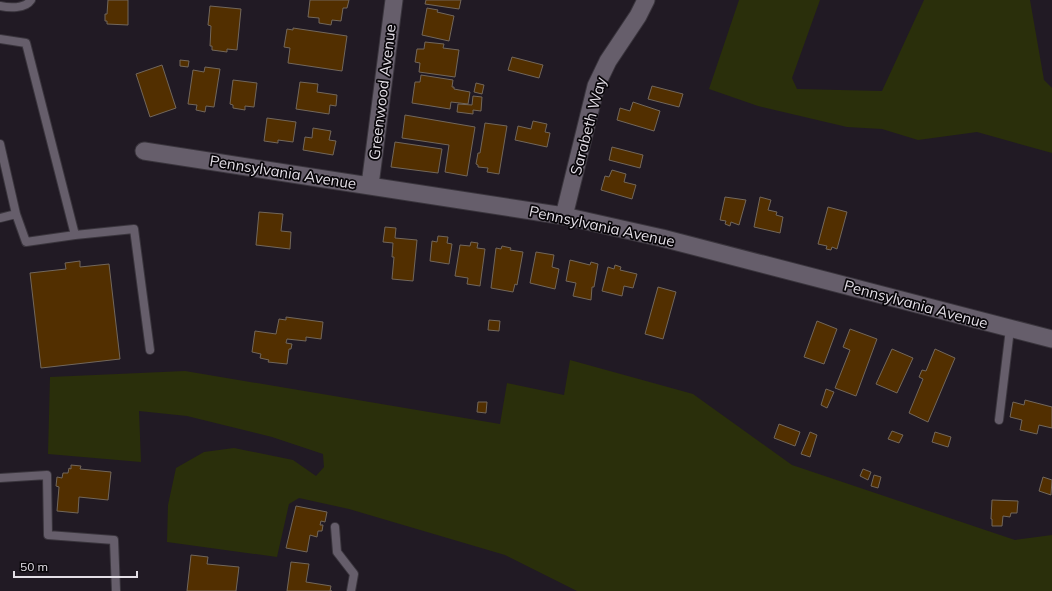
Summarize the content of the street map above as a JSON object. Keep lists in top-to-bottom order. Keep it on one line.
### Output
{"streets":{"street":["Greenwood Avenue","Sarabeth Way","Pennsylvania Avenue"]},"crossings":[["Greenwood Avenue","Pennsylvania Avenue"],["Sarabeth Way","Pennsylvania Avenue"]],"scale_bar":"50 m"}
